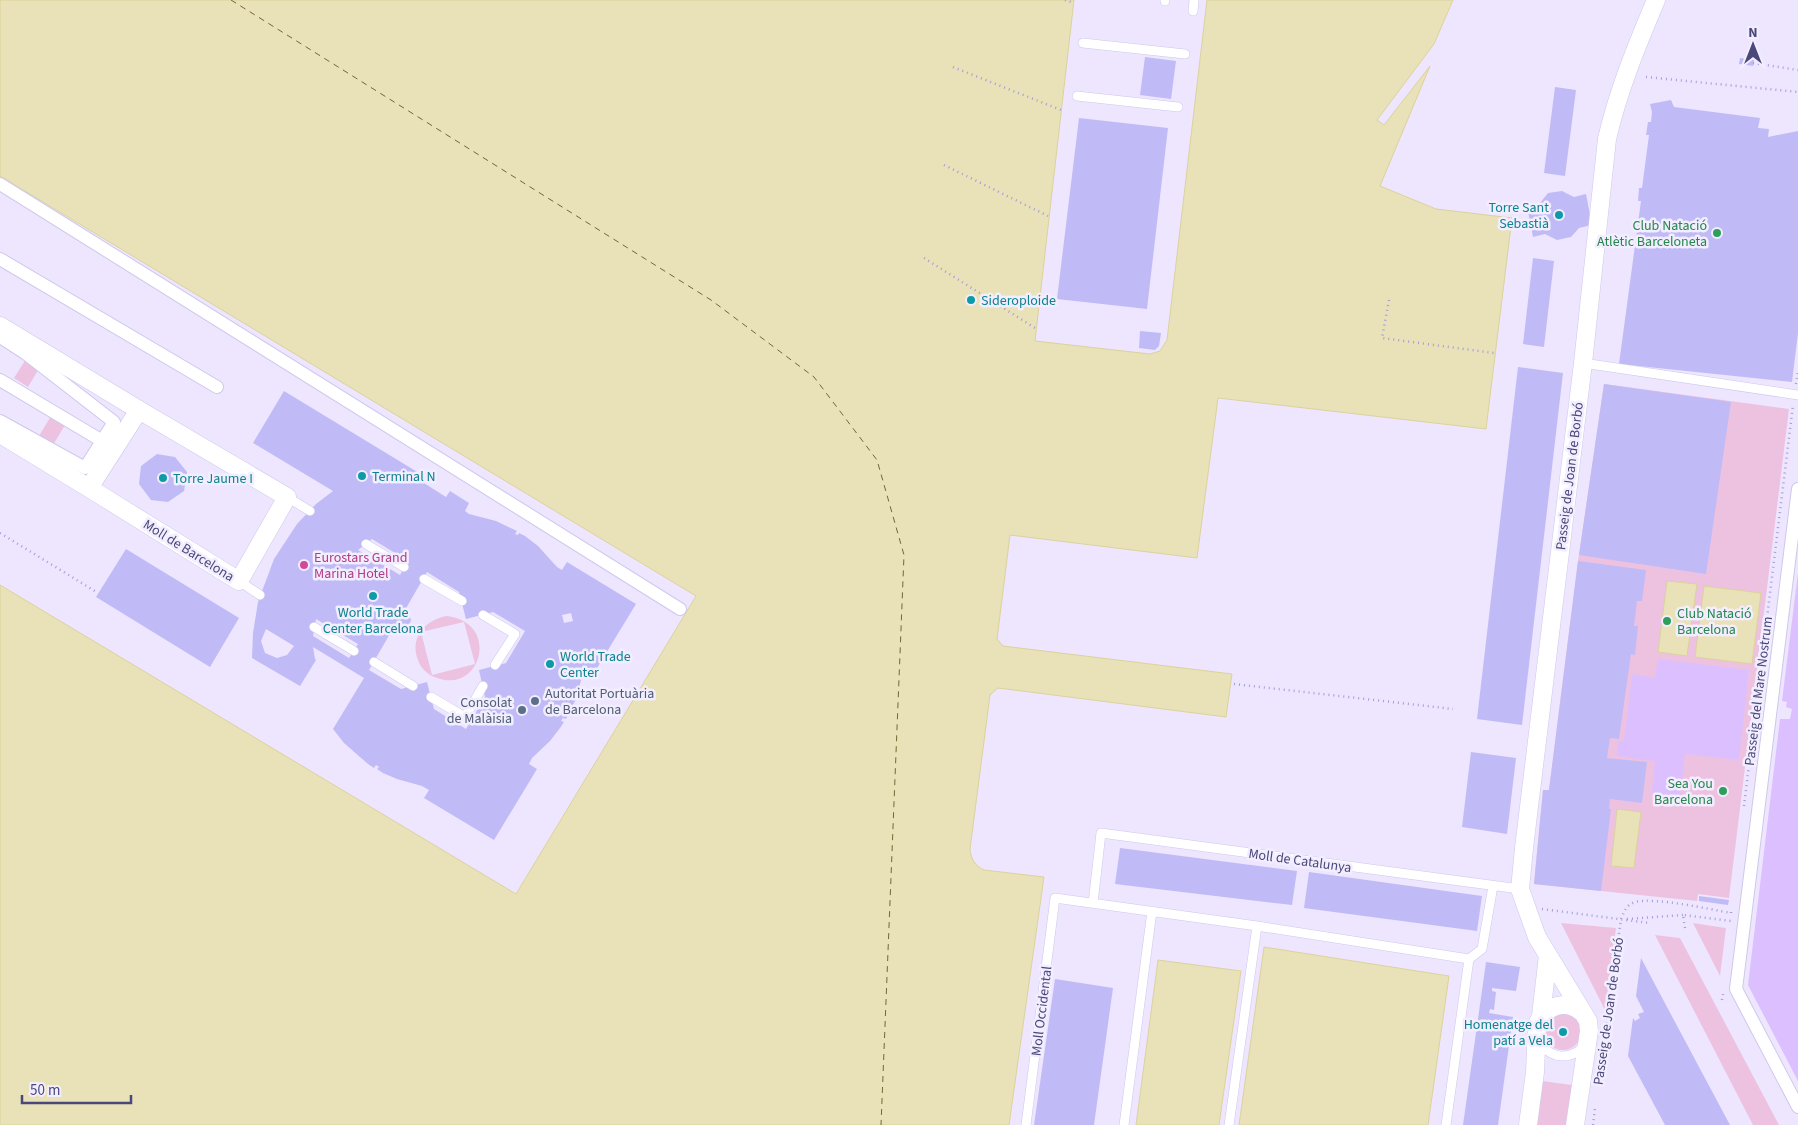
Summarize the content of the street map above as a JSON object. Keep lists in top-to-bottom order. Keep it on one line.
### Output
{"streets":{"street":["Passeig de Joan de Borbó","Moll de Barcelona","Passeig del Mare Nostrum"],"lane":["Moll de Catalunya","Moll Occidental"]},"crossings":[["Passeig de Joan de Borbó","Moll de Catalunya"],["Moll de Catalunya","Moll Occidental"]],"places":["Torre Sant Sebastià","Club Natació Atlètic Barceloneta","Sideroploide","Terminal N","Torre Jaume I","Eurostars Grand Marina Hotel","World Trade Center Barcelona","Club Natació Barcelona","World Trade Center","Autoritat Portuària de Barcelona","Consolat de Malàisia","Sea You Barcelona","Homenatge del patí a Vela"],"scale_bar":"50 m","north":"top"}
